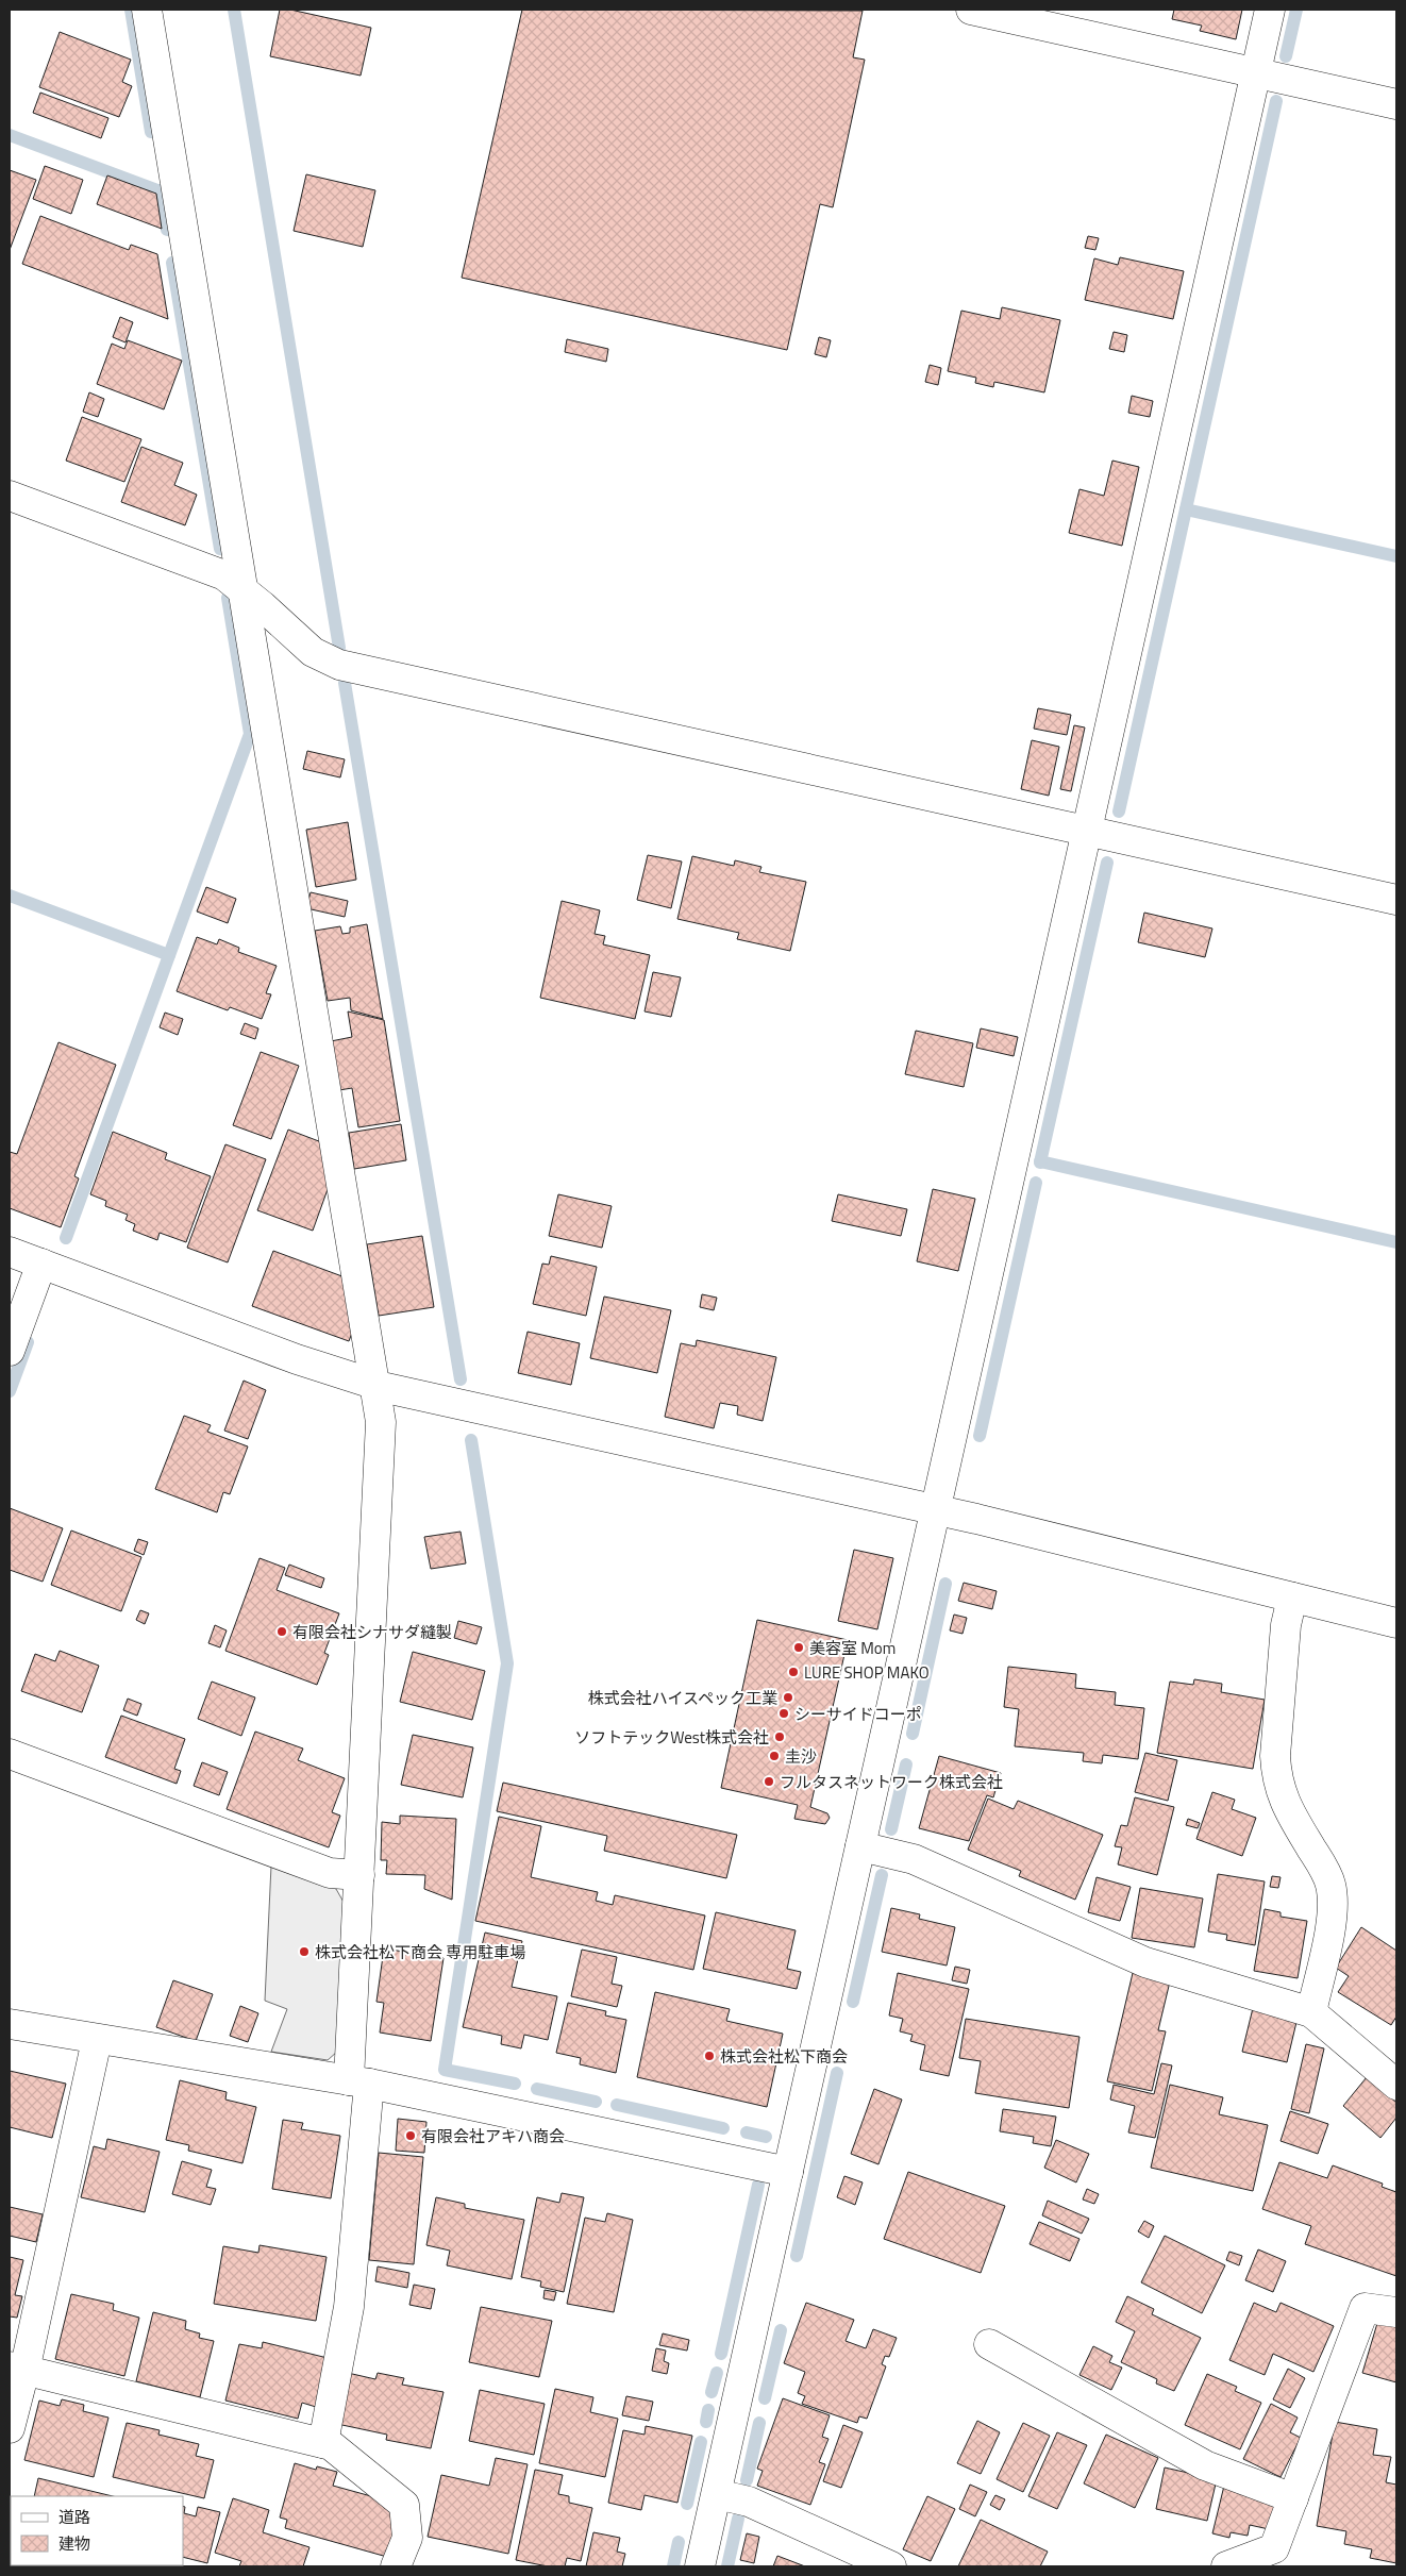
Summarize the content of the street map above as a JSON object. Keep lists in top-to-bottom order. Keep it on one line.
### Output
{"places":["有限会社シナサダ縫製","美容室 Mom","LURE SHOP MAKO","株式会社ハイスペック工業","シーサイドコーポ","ソフトテックWest株式会社","圭沙","フルタスネットワーク株式会社","株式会社松下商会 専用駐車場","株式会社松下商会","有限会社アキハ商会"],"legend":["道路","建物"]}
